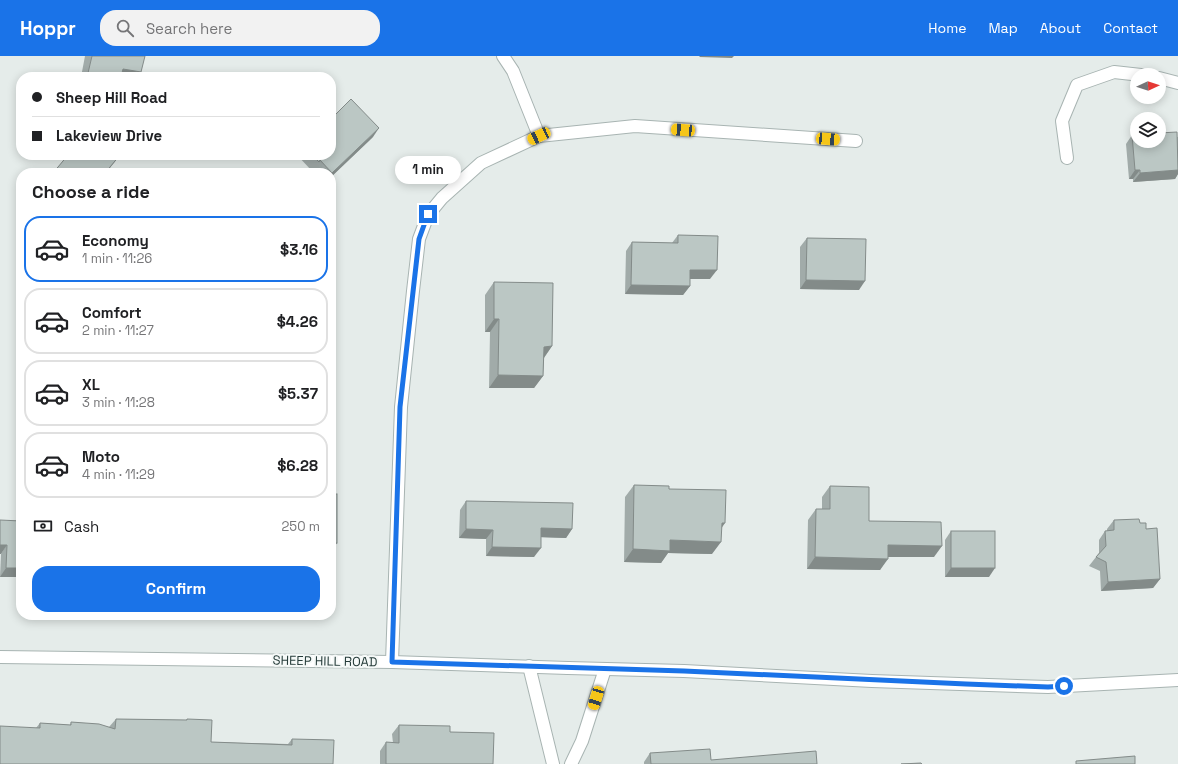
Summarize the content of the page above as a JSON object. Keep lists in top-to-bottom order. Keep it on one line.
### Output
{"streets":{"street":["SHEEP HILL ROAD"]},"north":"right","page":{"header":"Hoppr","search":"Search here","nav":["Home","Map","About","Contact"],"banner":["Sheep Hill Road","Lakeview Drive"],"bubble":"1 min","heading":"Choose a ride","list":[{"name":"Economy","note":"1 min · 11:26","value":"$3.16"},{"name":"Comfort","note":"2 min · 11:27","value":"$4.26"},{"name":"XL","note":"3 min · 11:28","value":"$5.37"},{"name":"Moto","note":"4 min · 11:29","value":"$6.28"}],"pay":["Cash","250 m"],"buttons":"Confirm"}}
